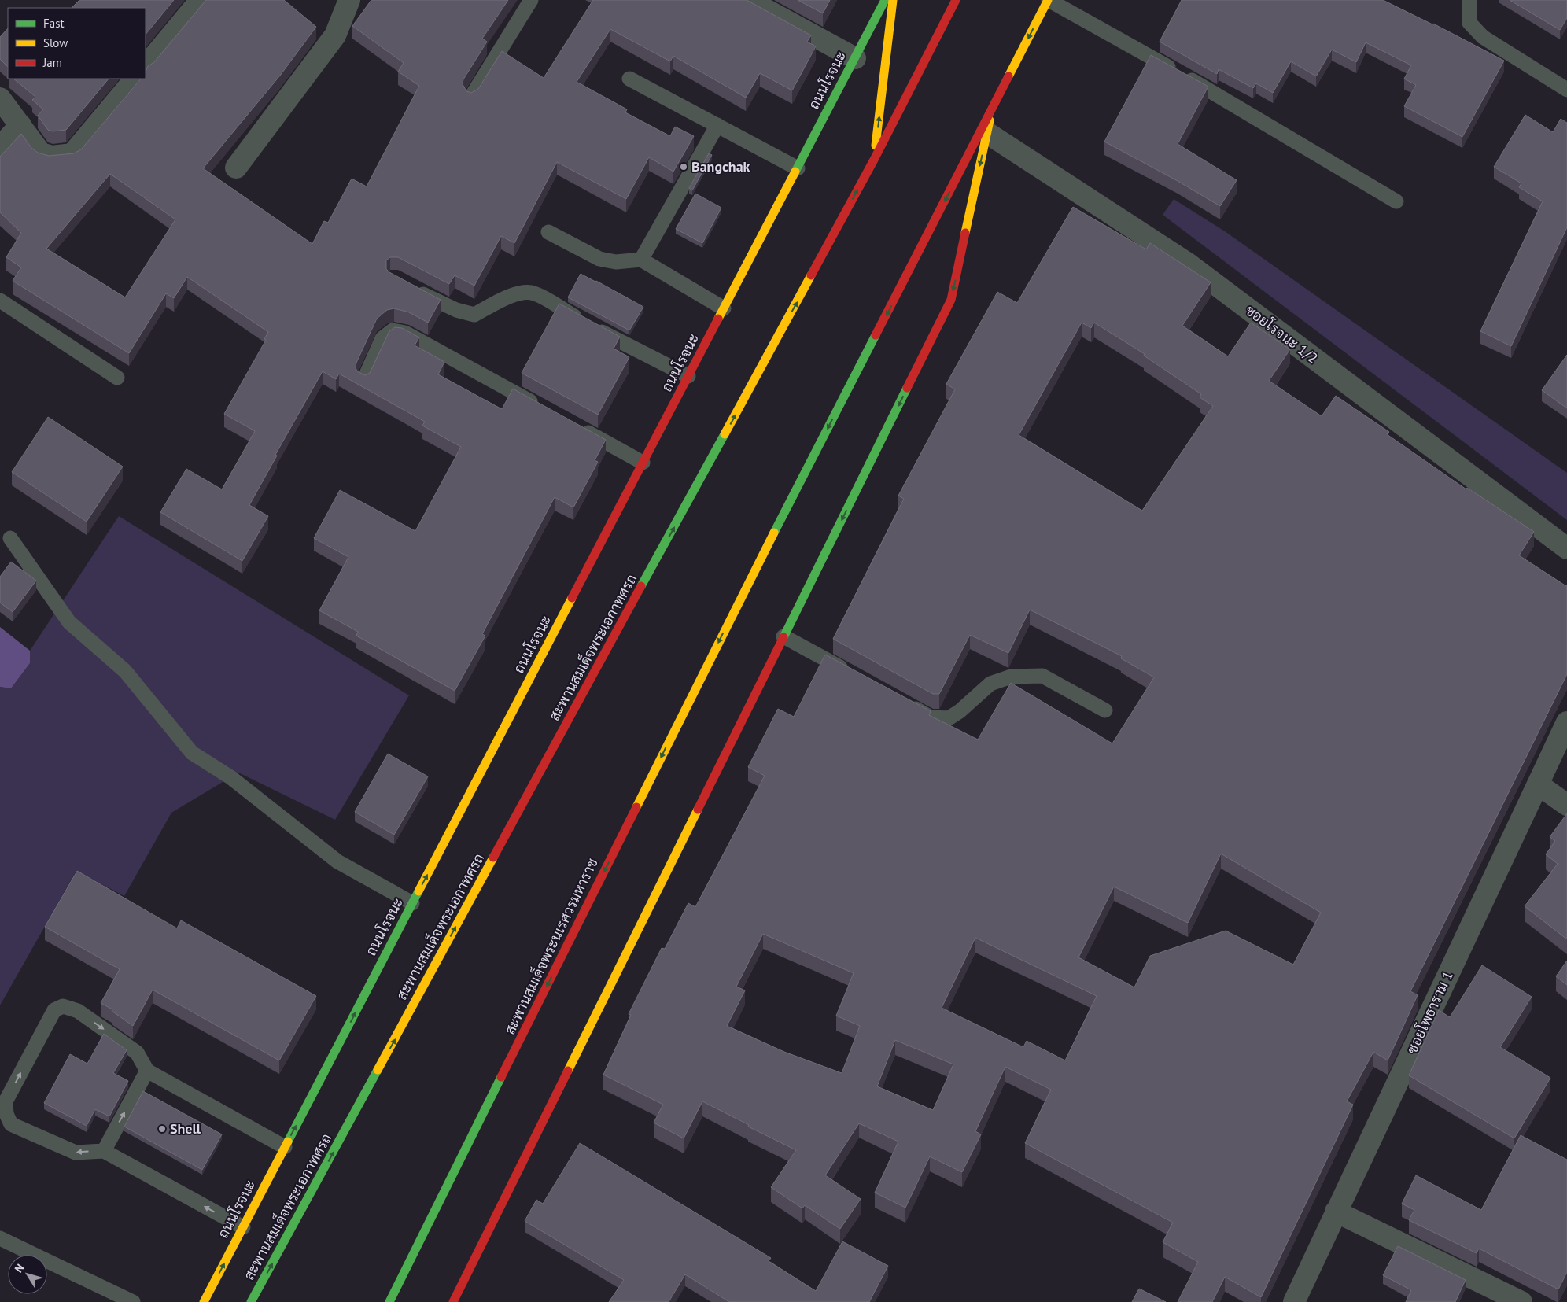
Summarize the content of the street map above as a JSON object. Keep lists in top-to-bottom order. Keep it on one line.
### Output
{"streets":{"main road":["ถนนโรจนะ","สะพานสมเด็จพระเอกาทศรถ","สะพานสมเด็จพระนเรศวรมหาราช"],"street":["ซอยโรจนะ 1/2","ซอยโพธาราม 1"]},"one_way":["ถนนโรจนะ","สะพานสมเด็จพระเอกาทศรถ"],"places":["Bangchak","Shell"],"legend":["Fast","Slow","Jam"],"north":"top left"}
